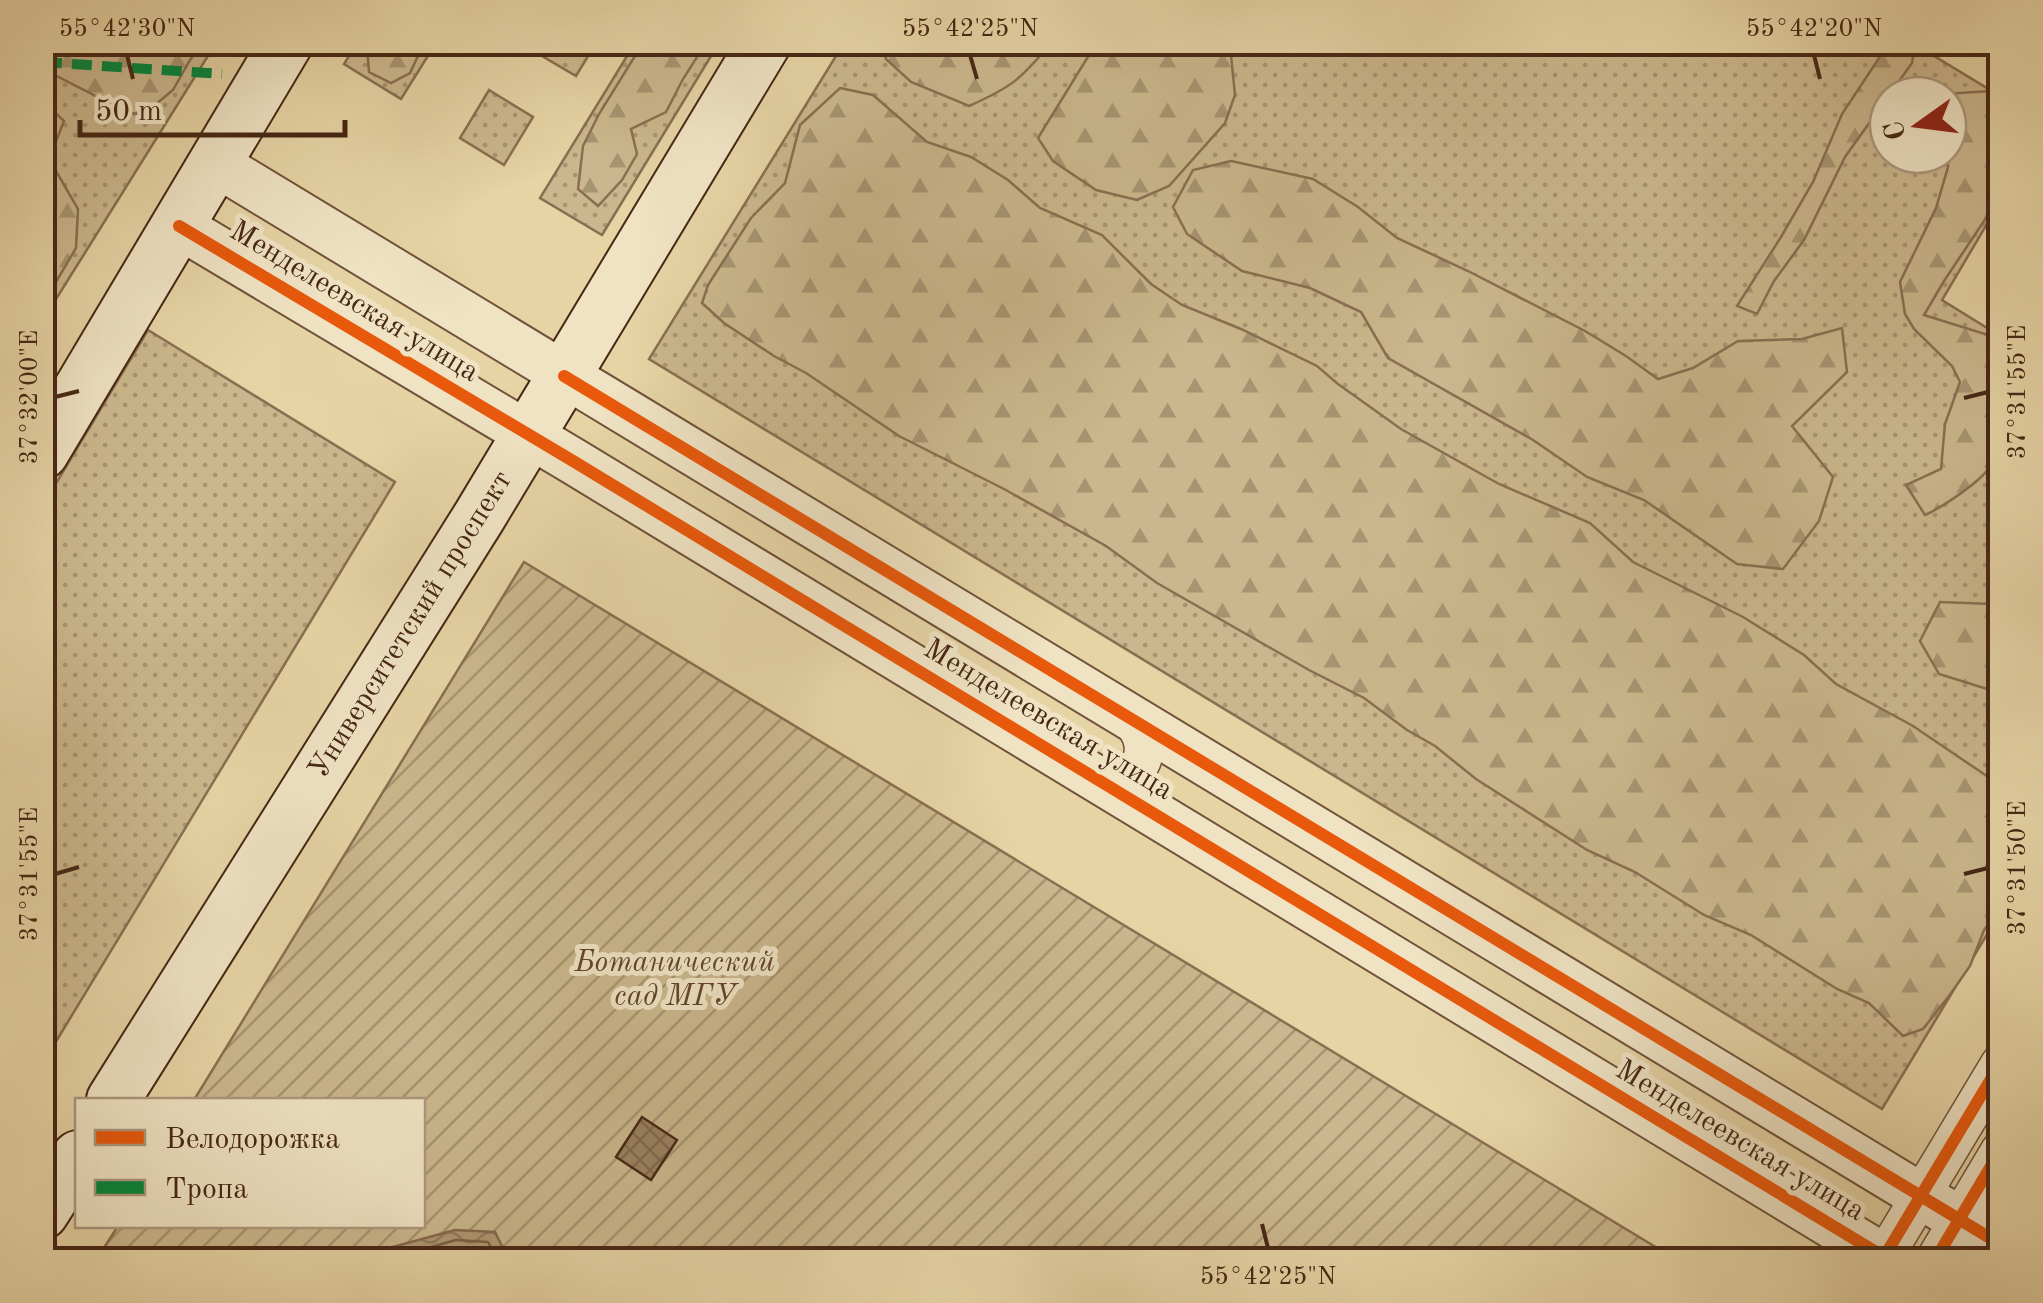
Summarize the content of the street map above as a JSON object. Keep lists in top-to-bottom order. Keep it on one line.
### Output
{"streets":{"main road":["Университетский проспект"],"street":["Менделеевская улица"]},"crossings":[["Менделеевская улица","Университетский проспект"]],"parks":["Ботанический сад МГУ"],"legend":["Велодорожка","Тропа"],"scale_bar":"50 m","north":"left","coordinates":["55°42'30\"N","55°42'25\"N","55°42'20\"N","37°31'55\"E","37°32'00\"E","37°31'50\"E"]}
